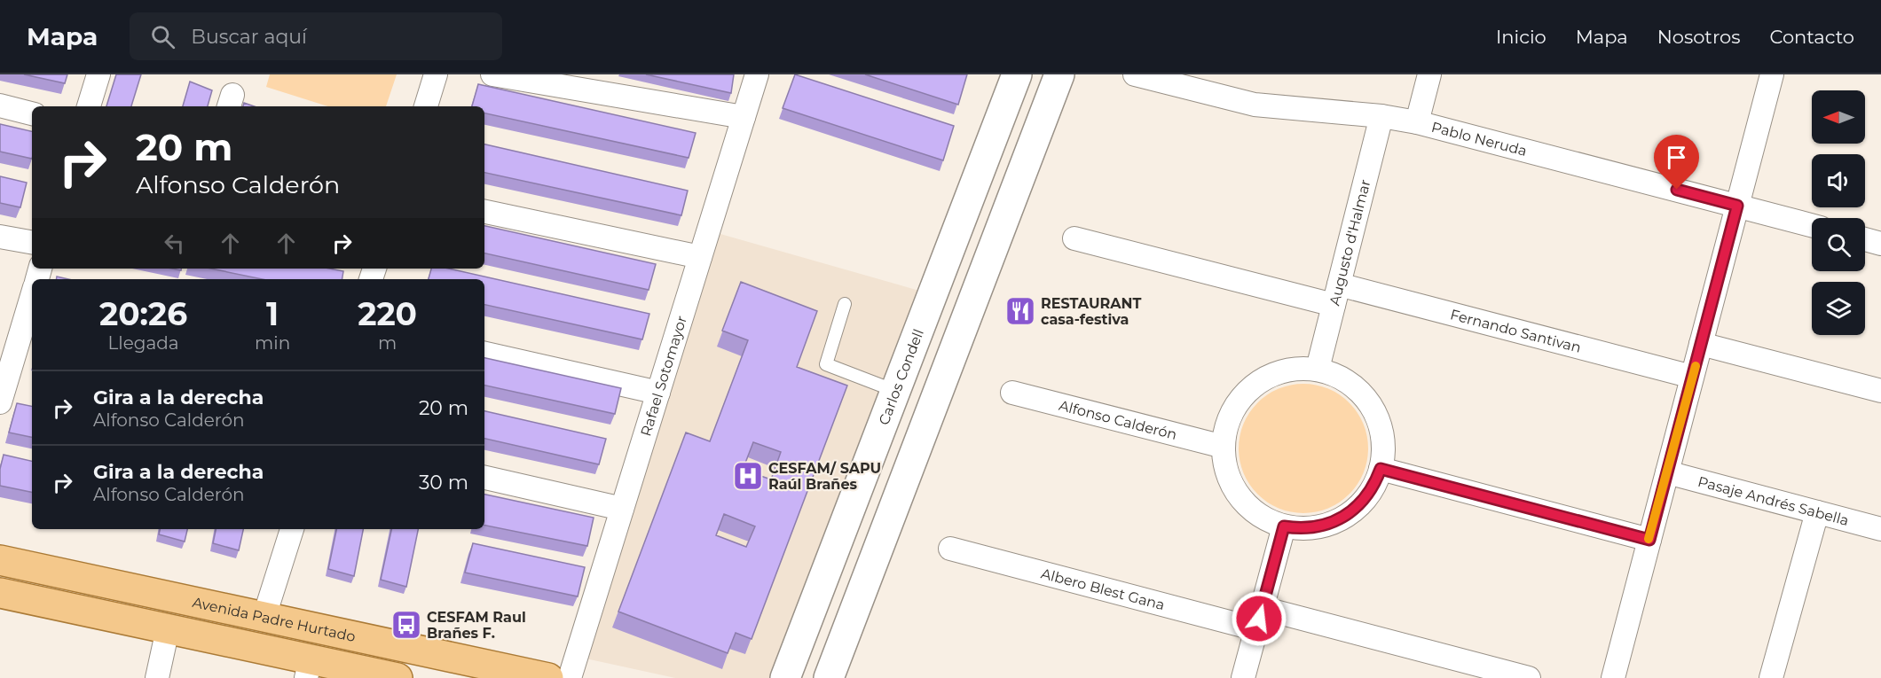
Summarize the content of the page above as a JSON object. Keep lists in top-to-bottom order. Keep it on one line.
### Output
{"streets":{"main road":["Avenida Padre Hurtado"],"street":["Pablo Neruda","Augusto d'Halmar","Fernando Santivan","Rafael Sotomayor","Carlos Condell","Alfonso Calderón","Pasaje Andrés Sabella","Albero Blest Gana"]},"crossings":[["Pablo Neruda","Augusto d'Halmar"],["Augusto d'Halmar","Fernando Santivan"],["Augusto d'Halmar","Alfonso Calderón"]],"places":{"restaurant":["RESTAURANT casa-festiva"],"hospital":["CESFAM/ SAPU Raúl Brañes"],"bus stop":["CESFAM Raul Brañes F."]},"north":"left","page":{"header":"Mapa","search":"Buscar aquí","nav":["Inicio","Mapa","Nosotros","Contacto"],"turn":["20 m","Alfonso Calderón"],"eta":["20:26","Llegada","1","min","220","m"],"list":[{"name":"Gira a la derecha","note":"Alfonso Calderón","value":"20 m"},{"name":"Gira a la derecha","note":"Alfonso Calderón","value":"30 m"}]}}
